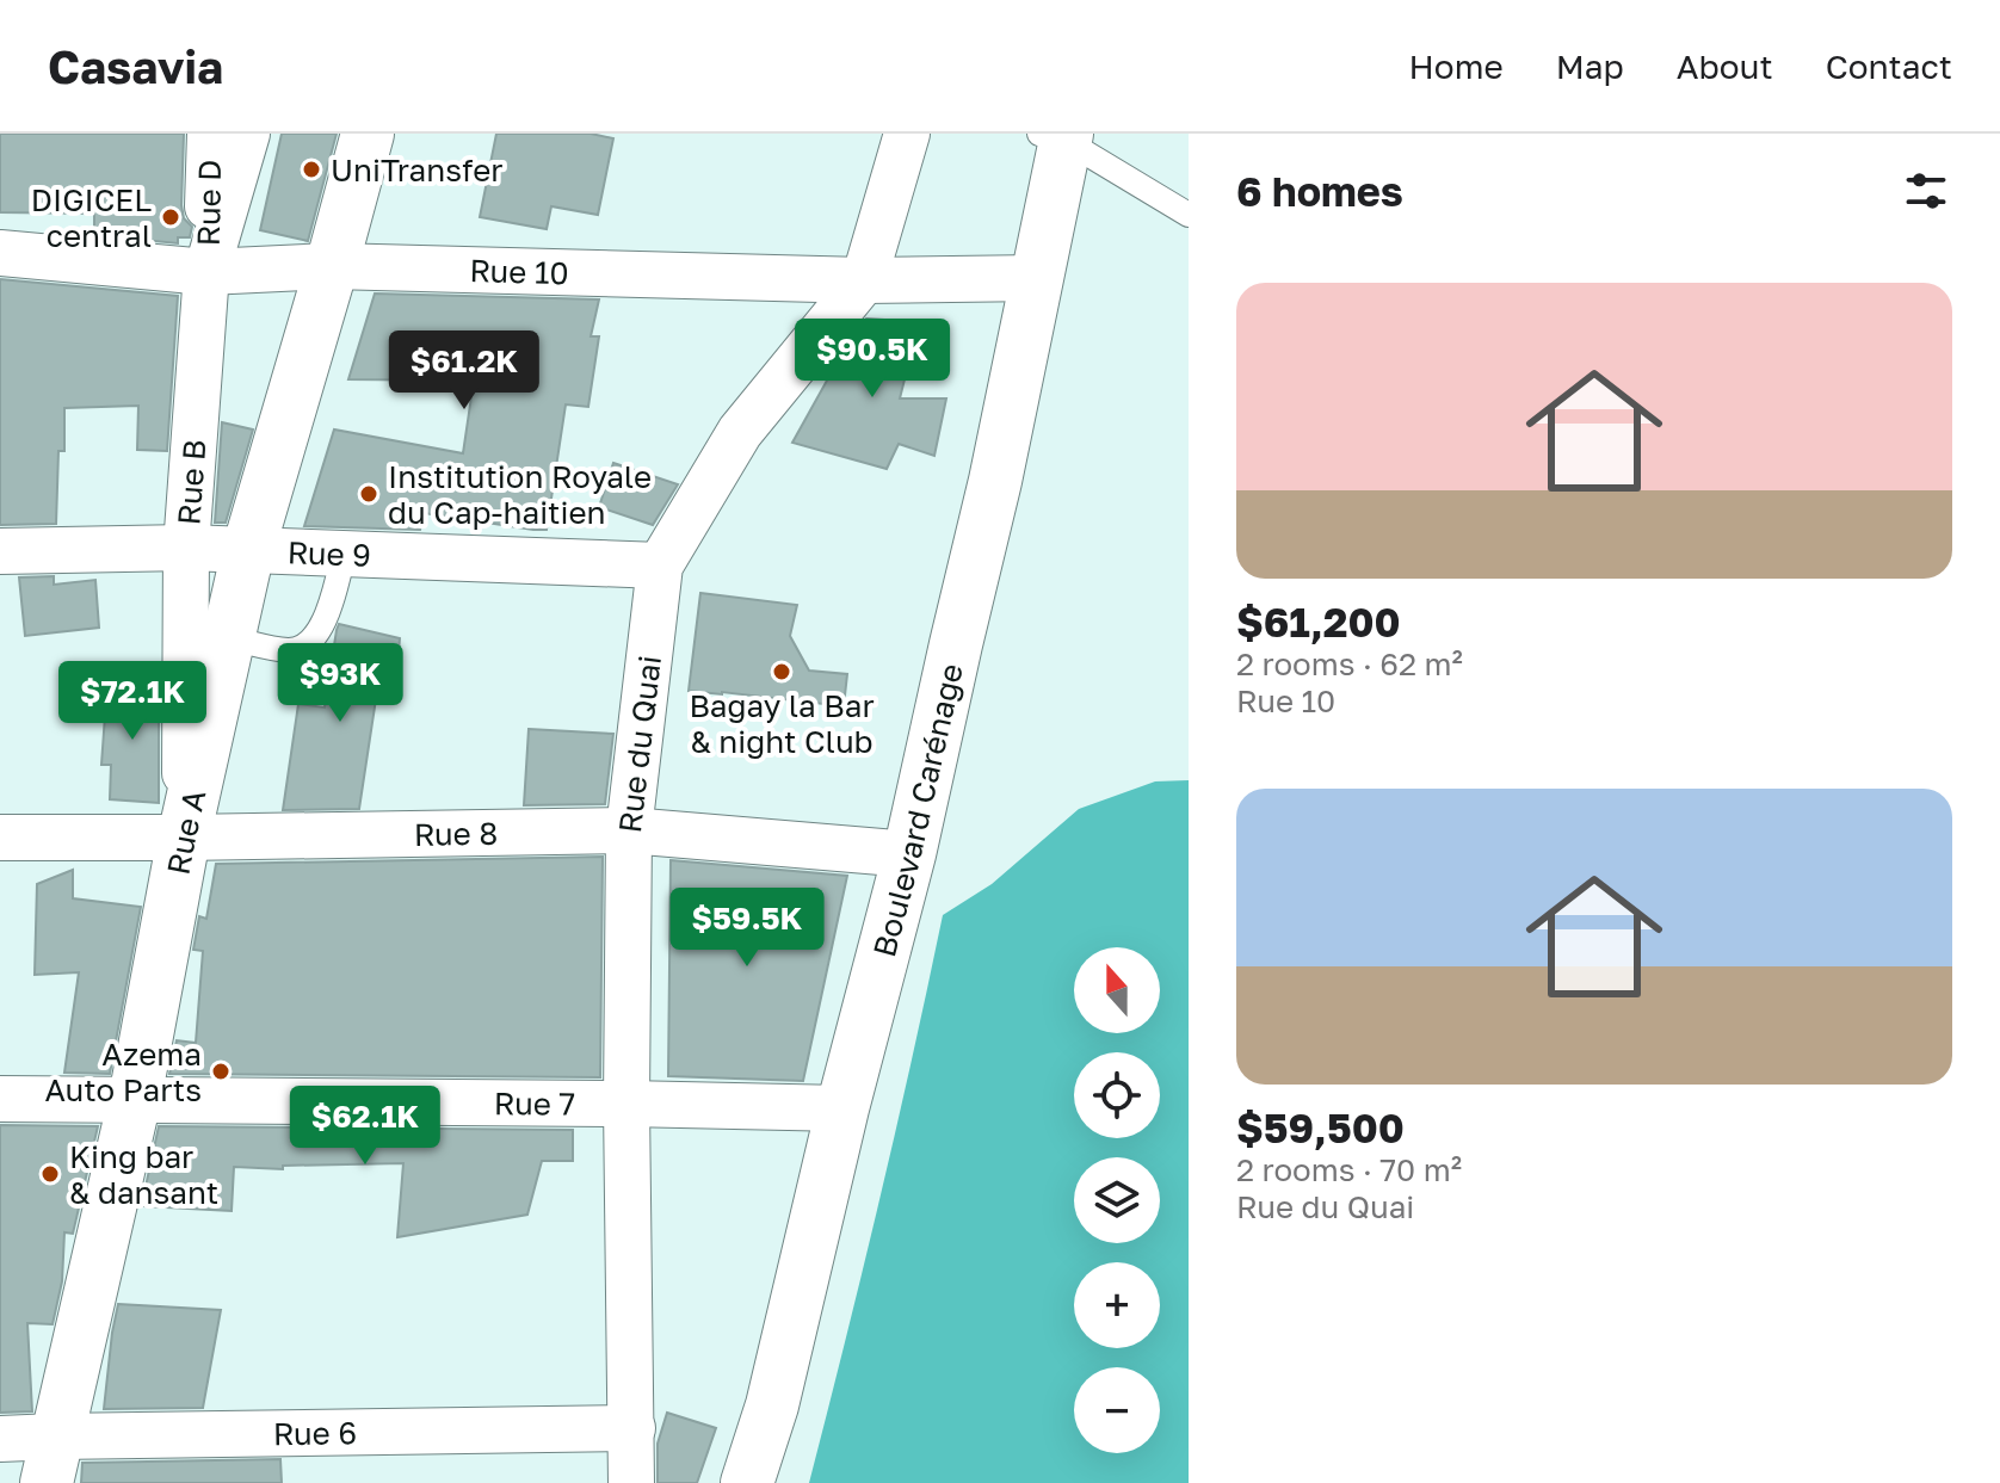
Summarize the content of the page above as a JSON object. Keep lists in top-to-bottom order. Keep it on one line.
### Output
{"streets":{"street":["Rue D","Rue 10","Rue B","Rue 9","Rue du Quai","Boulevard Carénage","Rue A","Rue 8","Rue 7","Rue 6"]},"crossings":[["Rue D","Rue 10"],["Rue D","Rue B"],["Rue 10","Rue B"],["Rue 10","Rue du Quai"],["Rue 10","Boulevard Carénage"],["Rue 10","Rue A"],["Rue B","Rue 9"],["Rue B","Rue A"],["Rue B","Rue 8"],["Rue 9","Rue du Quai"],["Rue 9","Rue A"],["Rue du Quai","Rue 8"],["Rue du Quai","Rue 7"],["Rue du Quai","Rue 6"],["Boulevard Carénage","Rue 8"],["Boulevard Carénage","Rue 7"],["Rue A","Rue 8"],["Rue A","Rue 7"],["Rue A","Rue 6"]],"places":["UniTransfer","DIGICEL central","Institution Royale du Cap-haitien","Bagay la Bar & night Club","Azema Auto Parts","King bar & dansant"],"north":"top","page":{"header":"Casavia","nav":["Home","Map","About","Contact"],"heading":"6 homes","list":[{"name":"$61,200","note":"2 rooms · 62 m² · Rue 10"},{"name":"$59,500","note":"2 rooms · 70 m² · Rue du Quai"}],"price":["$90.5K","$61.2K","$93K","$72.1K","$59.5K","$62.1K"],"map_buttons":["+","−"]}}
